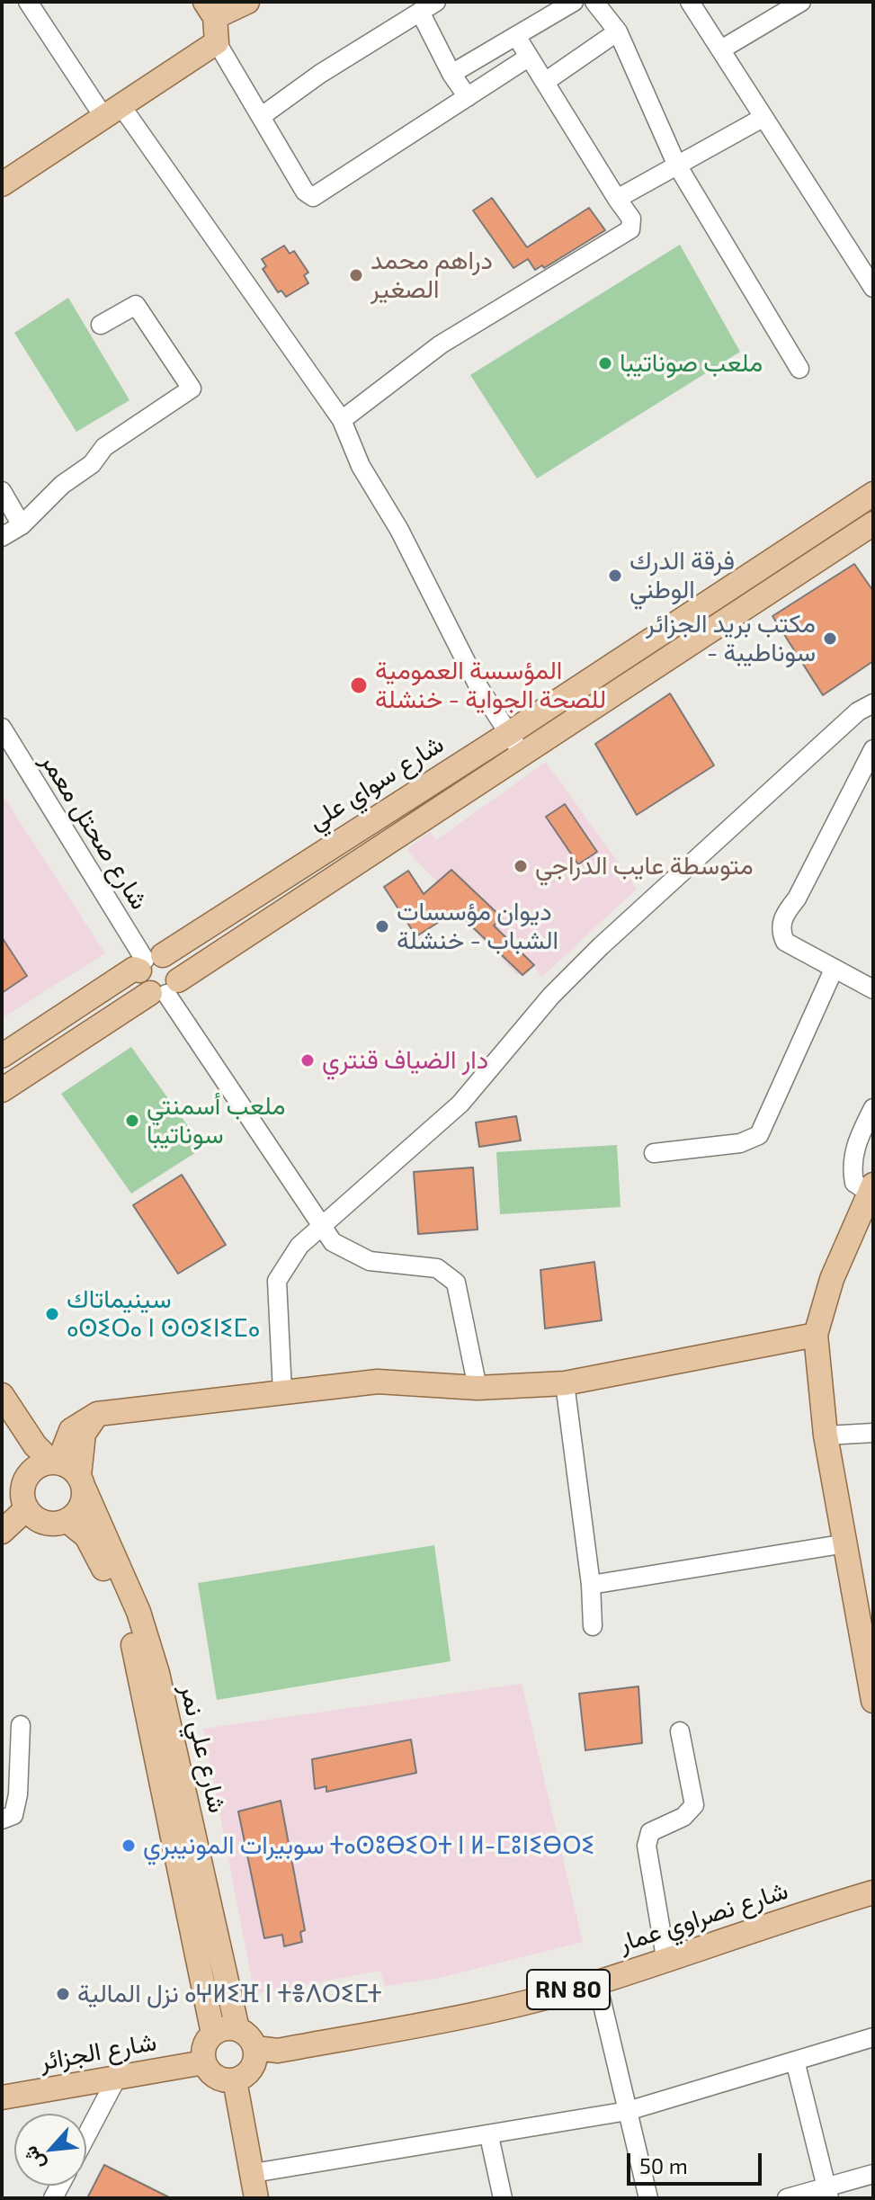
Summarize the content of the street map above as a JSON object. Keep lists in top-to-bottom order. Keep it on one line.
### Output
{"streets":{"main road":["شارع سواي علي","شارع علي نمر","شارع نصراوي عمار","RN 80","شارع الجزائر"],"street":["شارع صحتل معمر"]},"crossings":[["شارع سواي علي","شارع صحتل معمر"],["شارع علي نمر","شارع نصراوي عمار"],["شارع علي نمر","شارع الجزائر"],["شارع نصراوي عمار","شارع الجزائر"]],"places":["دراهم محمد الصغير","ملعب صوناتيبا","فرقة الدرك الوطني","مكتب بريد الجزائر - سوناطيبة","المؤسسة العمومية للصحة الجواية - خنشلة","متوسطة عايب الدراجي","ديوان مؤسسات الشباب - خنشلة","دار الضياف قنتري","ملعب أسمنتي سوناتيبا","سينيماتاك ⴰⵙⵉⵔⴰ ⵏ ⵙⵙⵉⵏⵉⵎⴰ","سوبيرات المونيبري ⵜⴰⵙⵓⴱⵉⵔⵜ ⵏ ⵍ-ⵎⵓⵏⵉⴱⵔⵉ","نزل المالية ⴰⵖⵍⵉⴼ ⵏ ⵜⴻⴷⵔⵉⵎⵜ"],"scale_bar":"50 m","north":"bottom left"}
